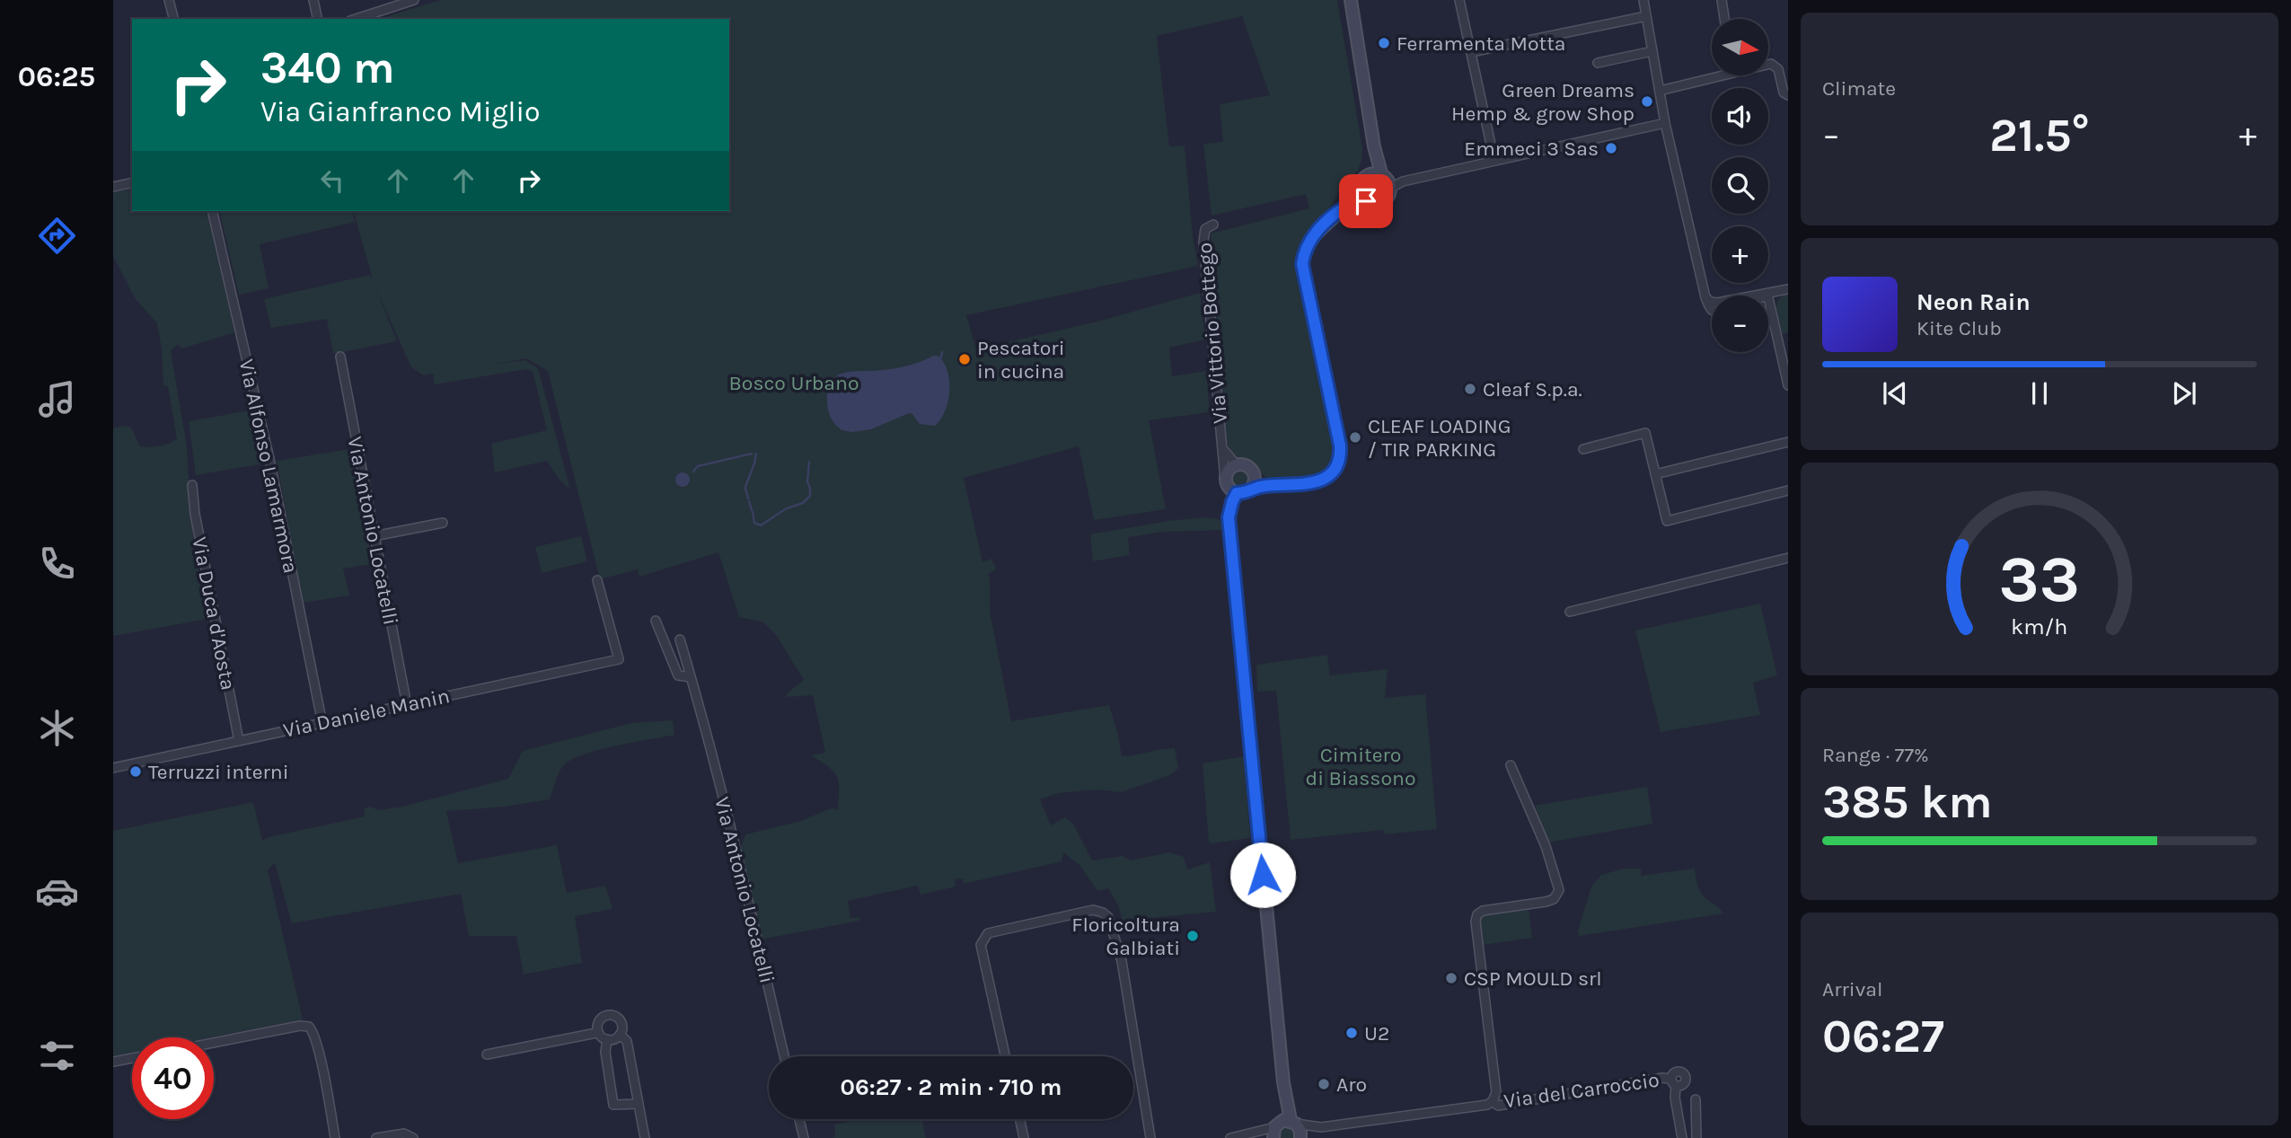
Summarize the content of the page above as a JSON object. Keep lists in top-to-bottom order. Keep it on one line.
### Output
{"streets":{"street":["Via Vittorio Bottego","Via Alfonso Lamarmora","Via Antonio Locatelli","Via Duca d'Aosta","Via Daniele Manin","Via del Carroccio"]},"crossings":[["Via Alfonso Lamarmora","Via Daniele Manin"],["Via Antonio Locatelli","Via Daniele Manin"],["Via Duca d'Aosta","Via Daniele Manin"]],"parks":["Bosco Urbano","Cimitero di Biassono"],"places":["Ferramenta Motta","Green Dreams Hemp & grow Shop","Emmeci 3 Sas","Pescatori in cucina","Cleaf S.p.a.","CLEAF LOADING / TIR PARKING","Terruzzi interni","Floricoltura Galbiati","CSP MOULD srl","U2","Aro"],"north":"right","page":{"tabs":"06:25","tile":["Climate",["Range · 77%","385 km"],["Arrival","06:27"]],"map_buttons":["+","−"],"turn":["340 m","Via Gianfranco Miglio"],"heat":["−","21.5°","+"],"song":["Neon Rain","Kite Club"],"limit":"40","trip":"06:27 · 2 min · 710 m","gauge":["33","km/h"]}}
